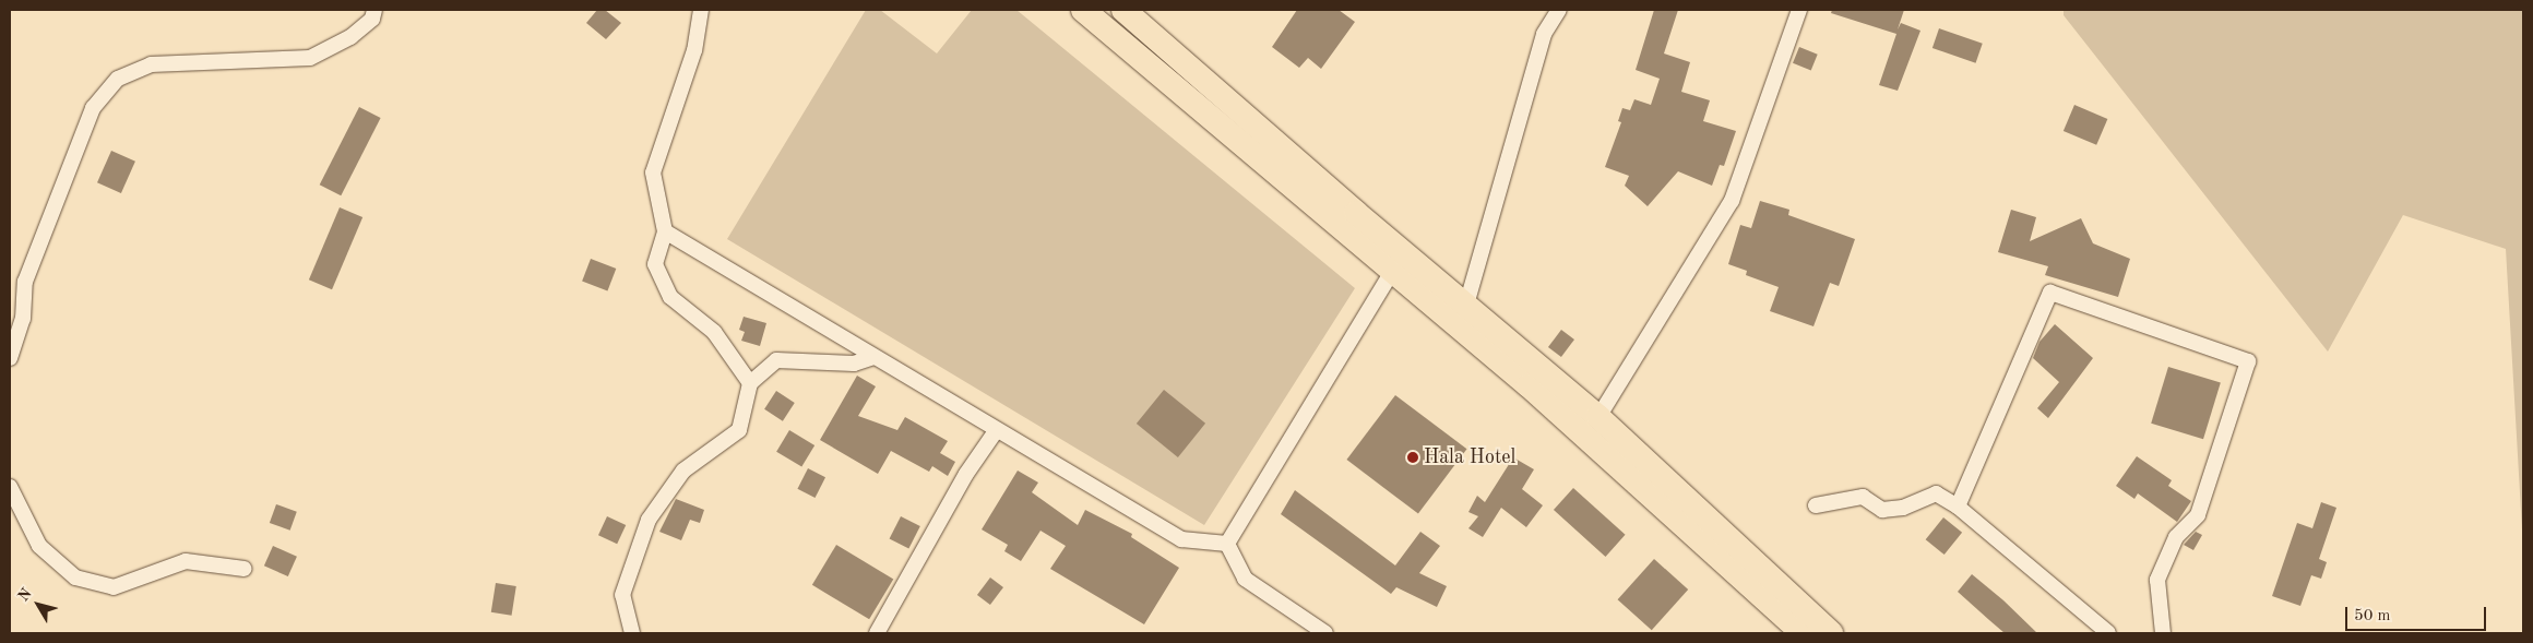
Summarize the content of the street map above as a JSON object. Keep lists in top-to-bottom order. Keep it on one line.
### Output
{"places":["Hala Hotel"],"scale_bar":"50 m","north":"top left"}
